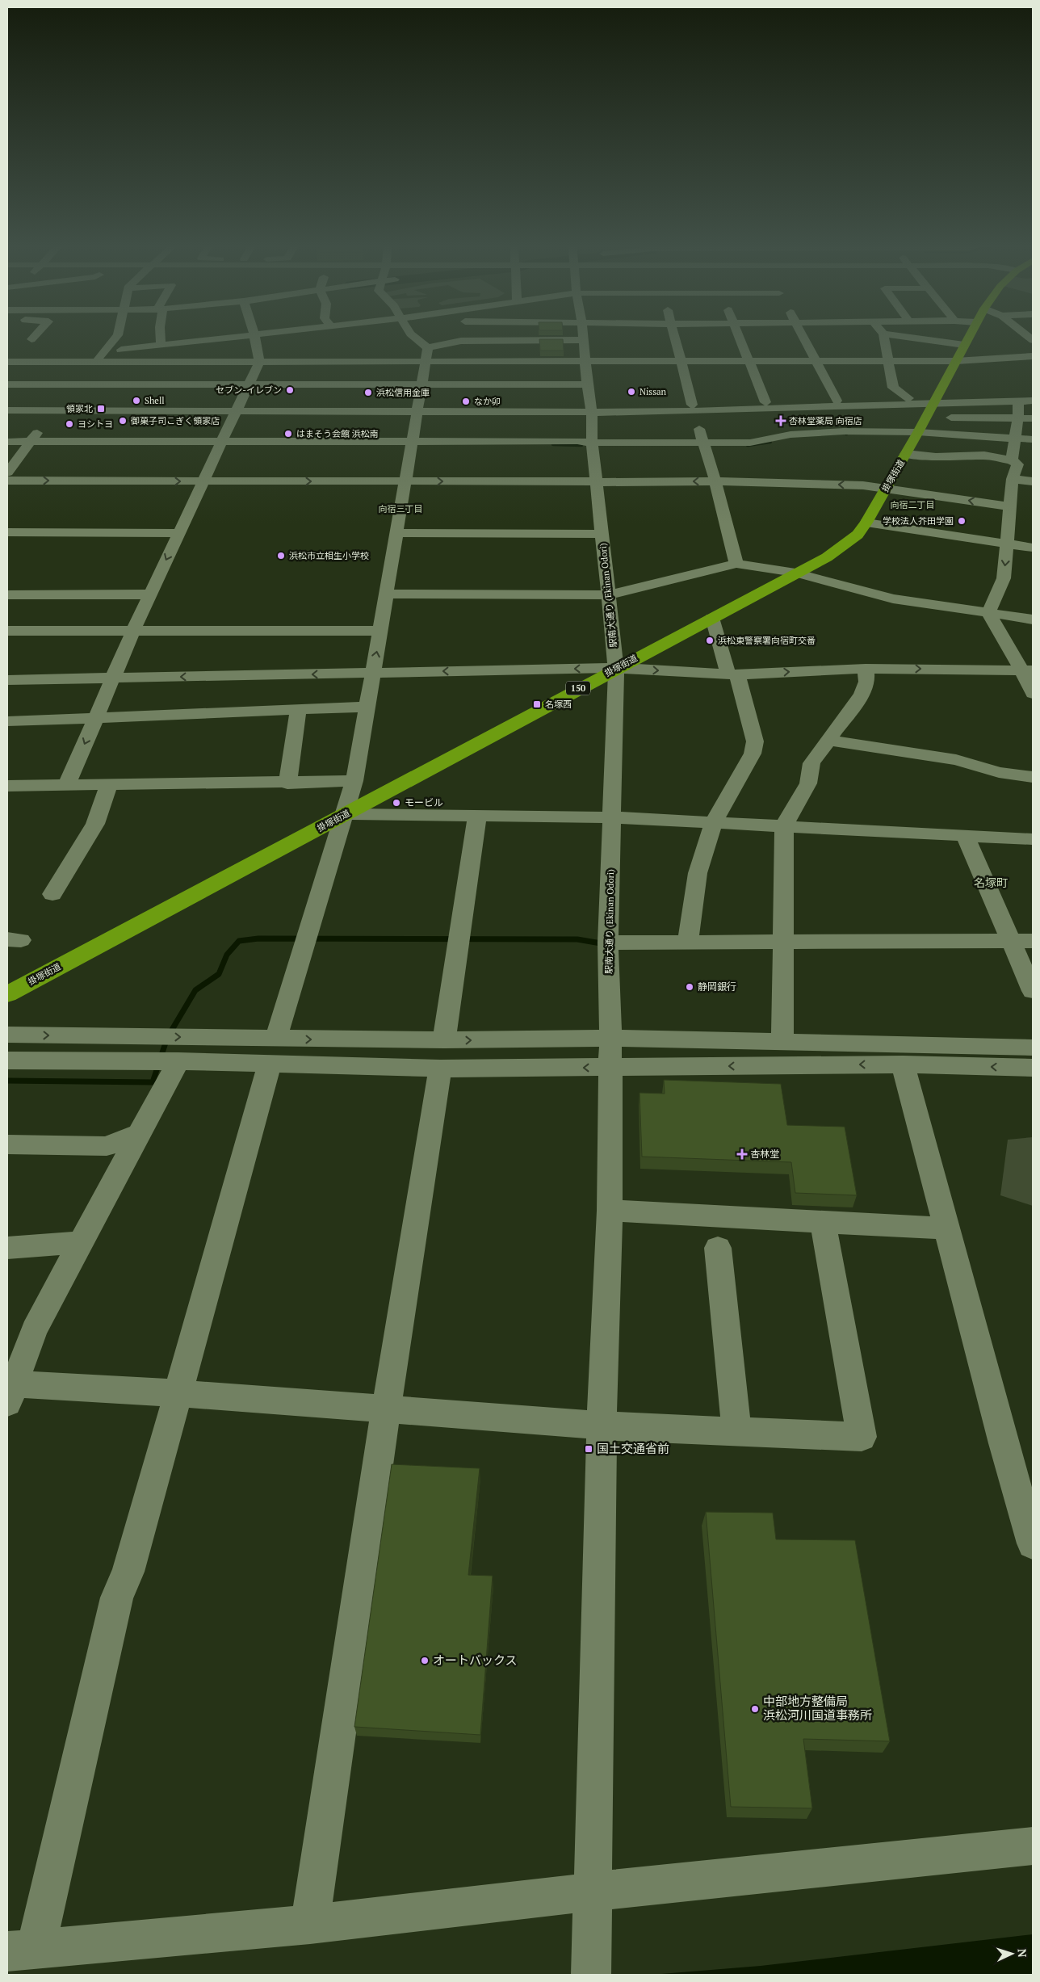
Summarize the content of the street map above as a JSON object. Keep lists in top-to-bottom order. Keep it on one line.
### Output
{"streets":{"highway":["掛塚街道","150"],"street":["駅南大通り (Ekinan Odori)"]},"crossings":[["掛塚街道","駅南大通り (Ekinan Odori)"]],"districts":["向宿二丁目","向宿三丁目","名塚町"],"places":{"other":["セブン-イレブン","Nissan","浜松信用金庫","Shell","なか卯","御菓子司こぎく領家店","ヨシトヨ","はまそう会館 浜松南","学校法人芥田学園","浜松市立相生小学校","浜松東警察署向宿町交番","モービル","静岡銀行","オートバックス","中部地方整備局 浜松河川国道事務所"],"transit":["領家北","名塚西","国土交通省前"],"health":["杏林堂薬局 向宿店","杏林堂"]},"north":"right"}
